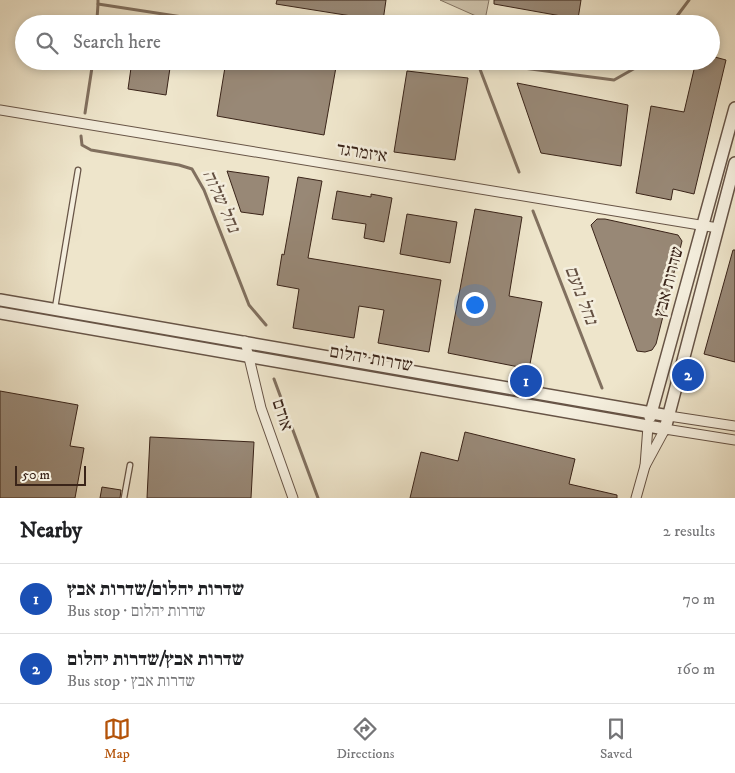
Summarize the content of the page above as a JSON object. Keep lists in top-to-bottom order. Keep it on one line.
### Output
{"streets":{"street":["איזמרגד","שדרות אבץ","שדרות יהלום","אודם"]},"crossings":[["איזמרגד","שדרות אבץ"],["שדרות אבץ","שדרות יהלום"],["שדרות יהלום","אודם"]],"water":["נחל שלוה","נחל נועם"],"scale_bar":"50 m","page":{"search":"Search here","pins":["2","1"],"scale":"50 m","heading":["Nearby","2 results"],"list":[{"mark":"1","name":"שדרות יהלום/שדרות אבץ","note":"Bus stop · שדרות יהלום","value":"70 m"},{"mark":"2","name":"שדרות אבץ/שדרות יהלום","note":"Bus stop · שדרות אבץ","value":"160 m"}],"nav":["Map","Directions","Saved"]}}
